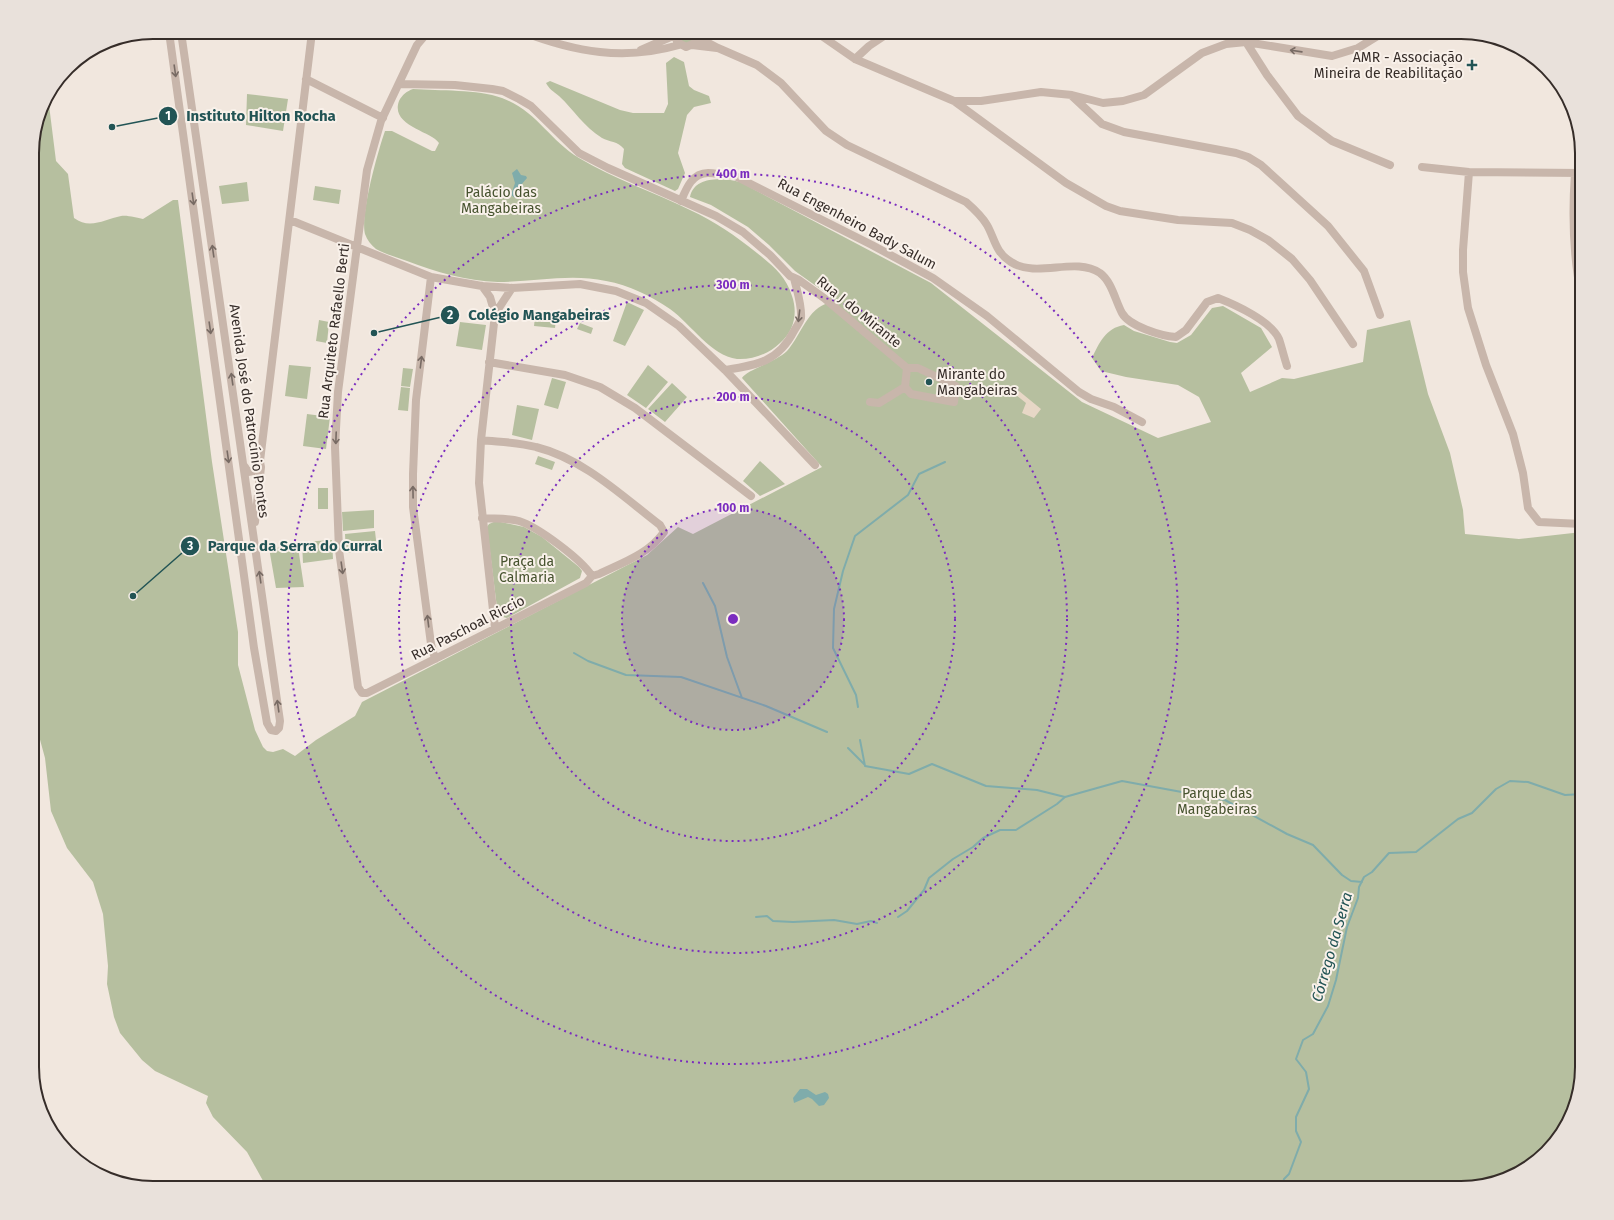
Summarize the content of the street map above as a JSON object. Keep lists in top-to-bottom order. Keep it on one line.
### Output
{"streets":{"street":["Rua Engenheiro Bady Salum","Rua J do Mirante","Rua Arquiteto Rafaello Berti","Avenida José do Patrocínio Pontes","Rua Paschoal Riccio"]},"crossings":[["Rua Engenheiro Bady Salum","Rua J do Mirante"],["Rua Arquiteto Rafaello Berti","Rua Paschoal Riccio"]],"water":["Córrego da Serra"],"parks":["Palácio das Mangabeiras","Praça da Calmaria","Parque das Mangabeiras"],"places":{"health":["AMR - Associação Mineira de Reabilitação"],"other":["Instituto Hilton Rocha","Colégio Mangabeiras","Mirante do Mangabeiras","Parque da Serra do Curral"]},"rings":["400 m","300 m","200 m","100 m"]}
